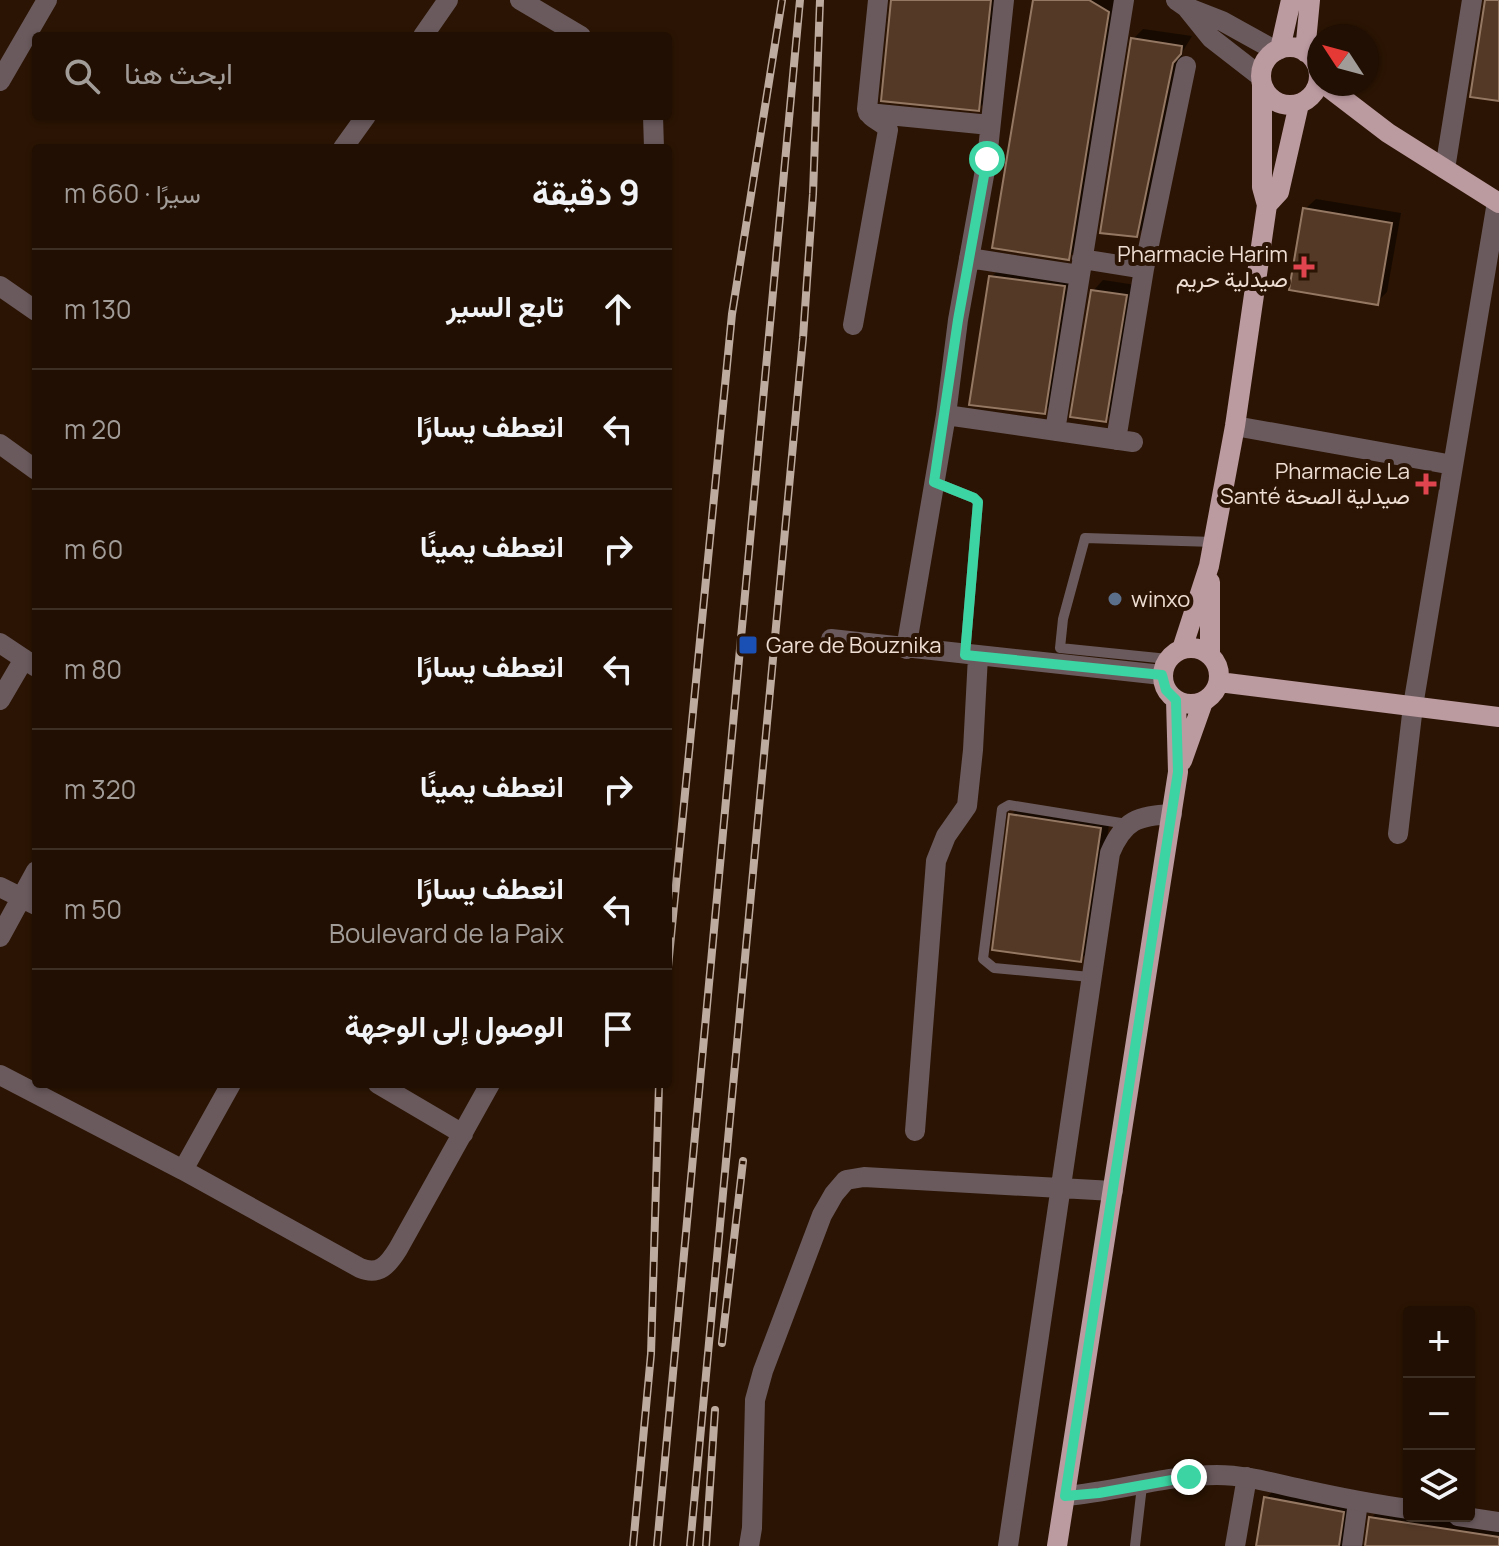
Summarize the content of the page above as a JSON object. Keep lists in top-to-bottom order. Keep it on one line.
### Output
{"places":{"health":["Pharmacie Harim صيدلية حريم","Pharmacie La Santé صيدلية الصحة"],"other":["winxo"],"transit":["Gare de Bouznika"]},"north":"top left","page":{"search":"ابحث هنا","heading":["9 دقيقة","سيرًا · 660 m"],"list":[["تابع السير","130 m"],["انعطف يسارًا","20 m"],["انعطف يمينًا","60 m"],["انعطف يسارًا","80 m"],["انعطف يمينًا","320 m"],["انعطف يسارًا","Boulevard de la Paix","50 m"],"الوصول إلى الوجهة"],"map_buttons":["+","−"]}}
